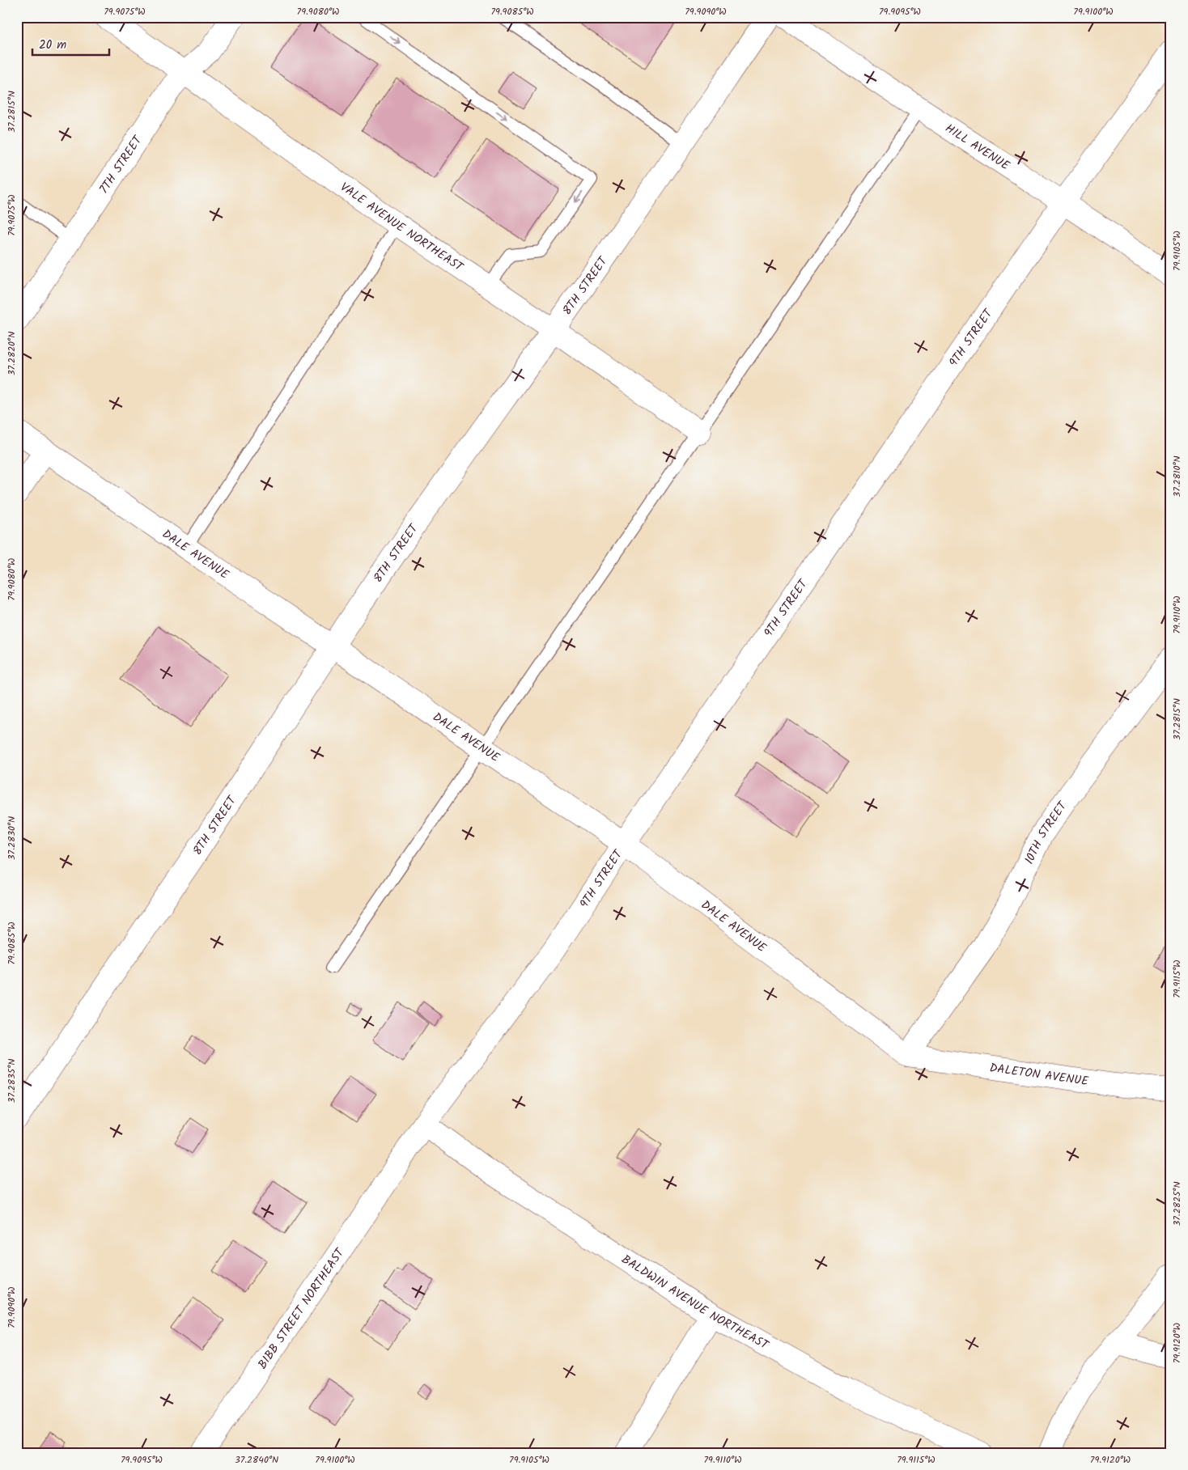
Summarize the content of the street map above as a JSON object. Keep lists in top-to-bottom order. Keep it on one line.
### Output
{"streets":{"street":["HILL AVENUE","7TH STREET","VALE AVENUE NORTHEAST","8TH STREET","9TH STREET","DALE AVENUE","10TH STREET","DALETON AVENUE","BALDWIN AVENUE NORTHEAST","BIBB STREET NORTHEAST"]},"crossings":[["HILL AVENUE","9TH STREET"],["7TH STREET","VALE AVENUE NORTHEAST"],["VALE AVENUE NORTHEAST","8TH STREET"],["8TH STREET","DALE AVENUE"],["9TH STREET","DALE AVENUE"],["9TH STREET","BALDWIN AVENUE NORTHEAST"],["9TH STREET","BIBB STREET NORTHEAST"],["DALE AVENUE","10TH STREET"],["DALE AVENUE","DALETON AVENUE"],["10TH STREET","DALETON AVENUE"]],"scale_bar":"20 m","coordinates":["79.9075°W","79.9080°W","79.9085°W","79.9090°W","79.9095°W","79.9100°W","37.2815°N","79.9105°W","37.2820°N","37.2810°N","79.9110°W","37.2830°N","79.9115°W","37.2835°N","37.2825°N","79.9120°W","37.2840°N"]}
